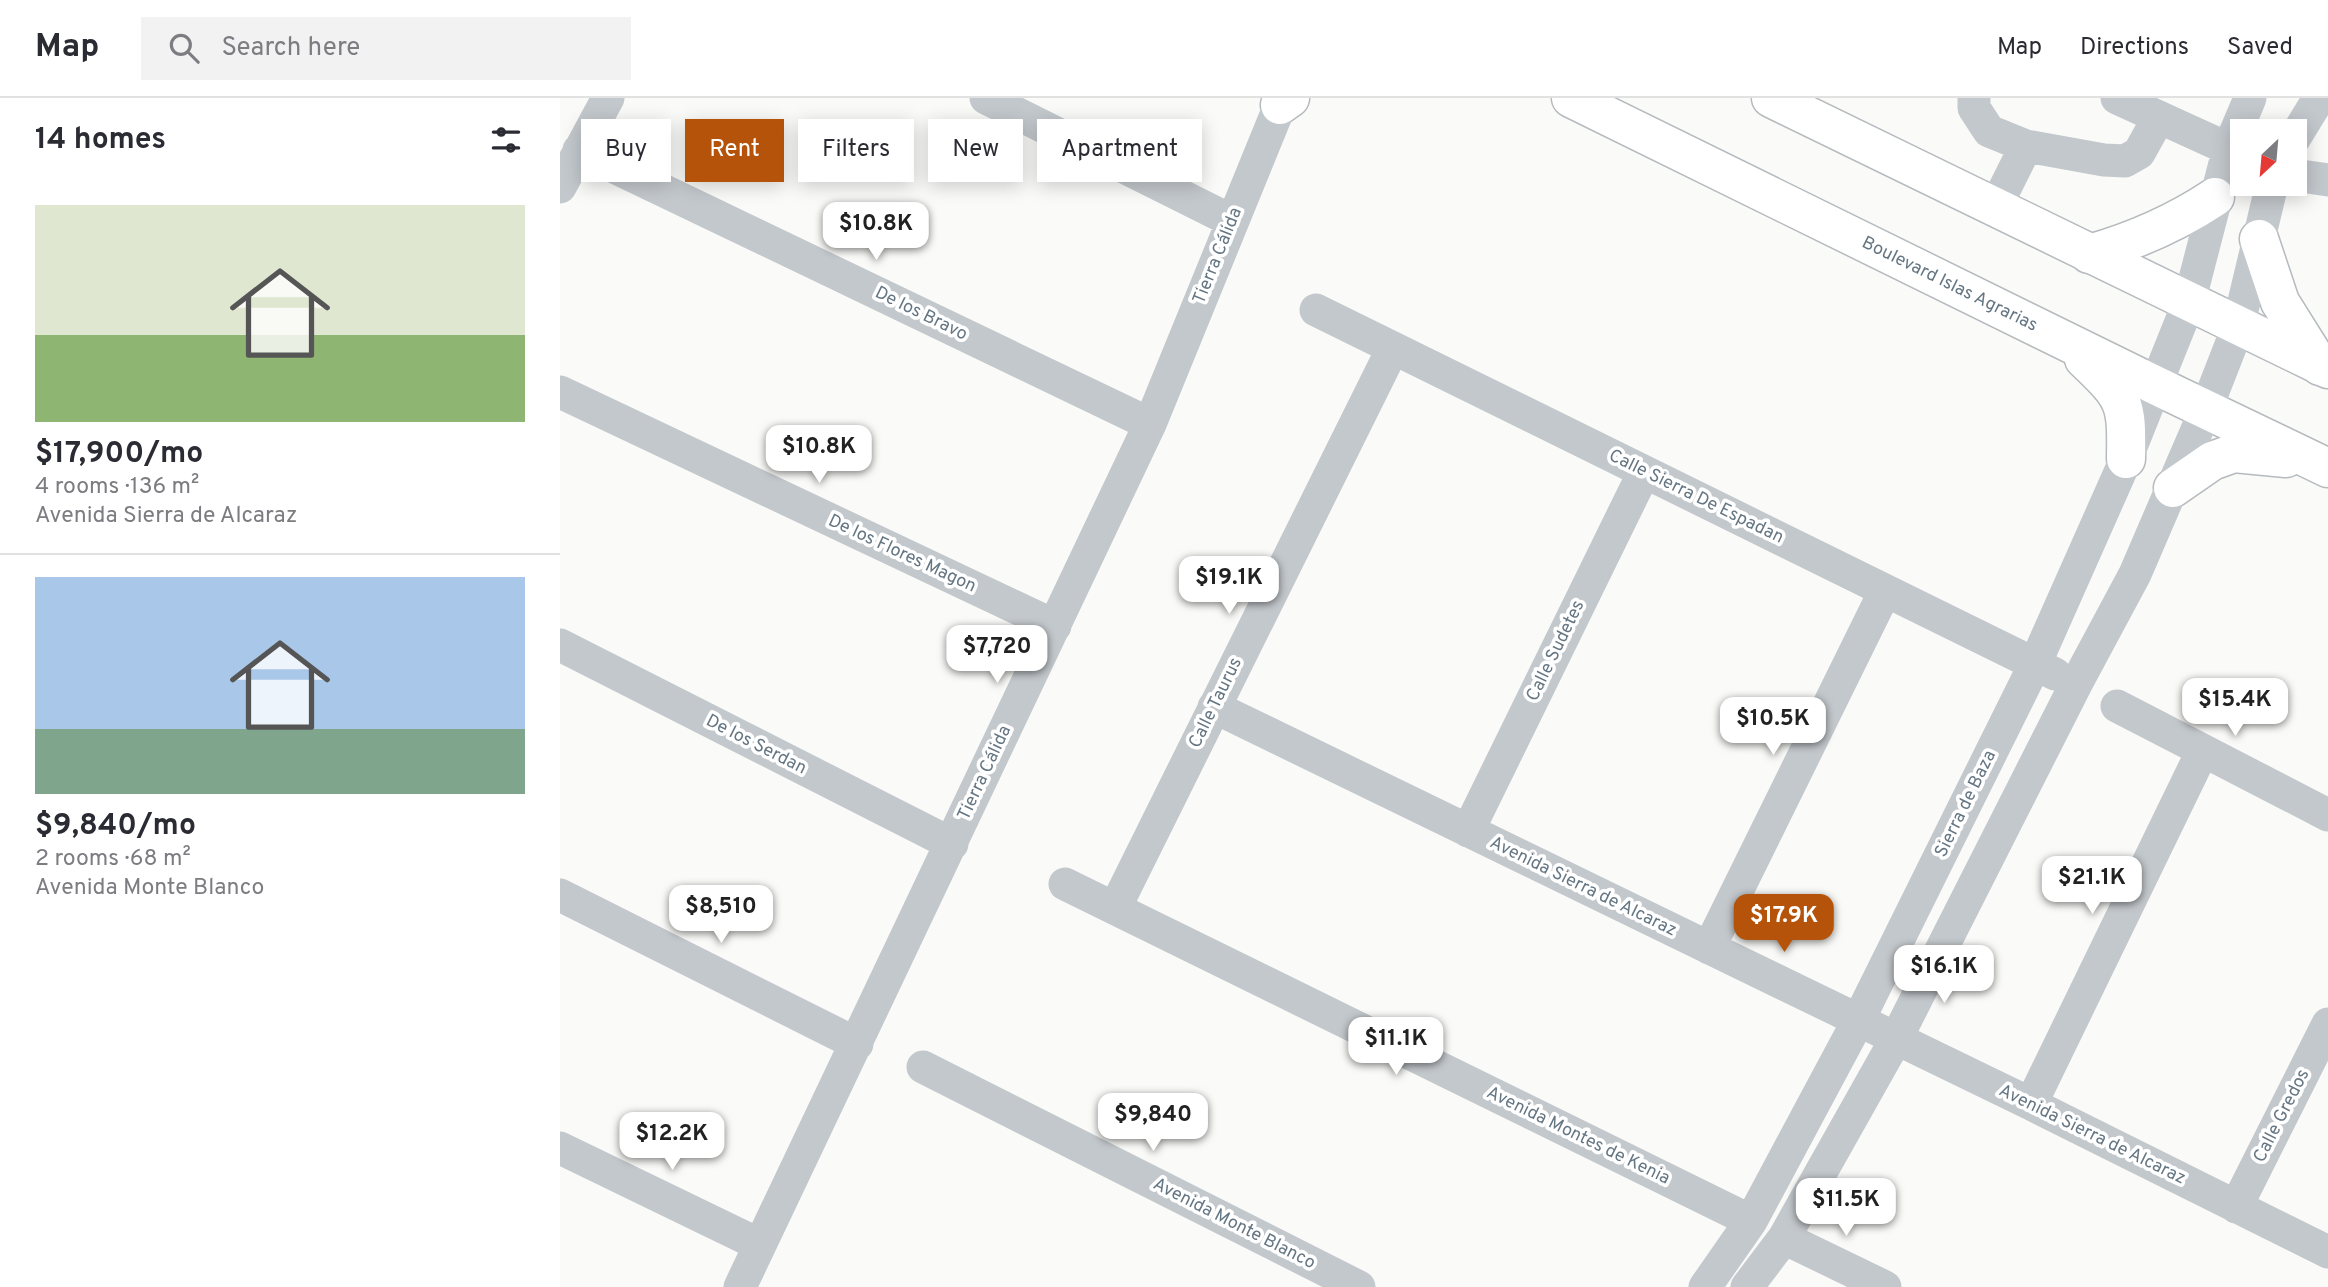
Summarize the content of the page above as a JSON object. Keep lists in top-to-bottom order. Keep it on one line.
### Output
{"streets":{"main road":["Boulevard Islas Agrarias"],"street":["Tierra Cálida","De los Bravo","Calle Sierra De Espadan","De los Flores Magon","Calle Sudetes","Calle Taurus","De los Serdan","Sierra de Baza","Avenida Sierra de Alcaraz","Calle Gredos","Avenida Montes de Kenia","Avenida Monte Blanco"]},"crossings":[["Tierra Cálida","De los Bravo"],["Tierra Cálida","De los Flores Magon"],["Tierra Cálida","De los Serdan"],["Boulevard Islas Agrarias","Sierra de Baza"],["Calle Sierra De Espadan","Calle Sudetes"],["Calle Sierra De Espadan","Calle Taurus"],["Calle Sierra De Espadan","Sierra de Baza"],["Calle Sudetes","Avenida Sierra de Alcaraz"],["Calle Taurus","Avenida Sierra de Alcaraz"],["Calle Taurus","Avenida Montes de Kenia"],["Sierra de Baza","Avenida Sierra de Alcaraz"],["Sierra de Baza","Avenida Montes de Kenia"],["Avenida Sierra de Alcaraz","Calle Gredos"]],"north":"bottom left","page":{"header":"Map","search":"Search here","nav":["Map","Directions","Saved"],"heading":"14 homes","chip":["Buy","Rent","Filters","New","Apartment"],"list":[{"name":"$17,900/mo","note":"4 rooms · 136 m² · Avenida Sierra de Alcaraz"},{"name":"$9,840/mo","note":"2 rooms · 68 m² · Avenida Monte Blanco"}],"price":["$10.8K","$10.8K","$19.1K","$7,720","$15.4K","$10.5K","$21.1K","$8,510","$17.9K","$16.1K","$11.1K","$9,840","$12.2K","$11.5K"]}}
